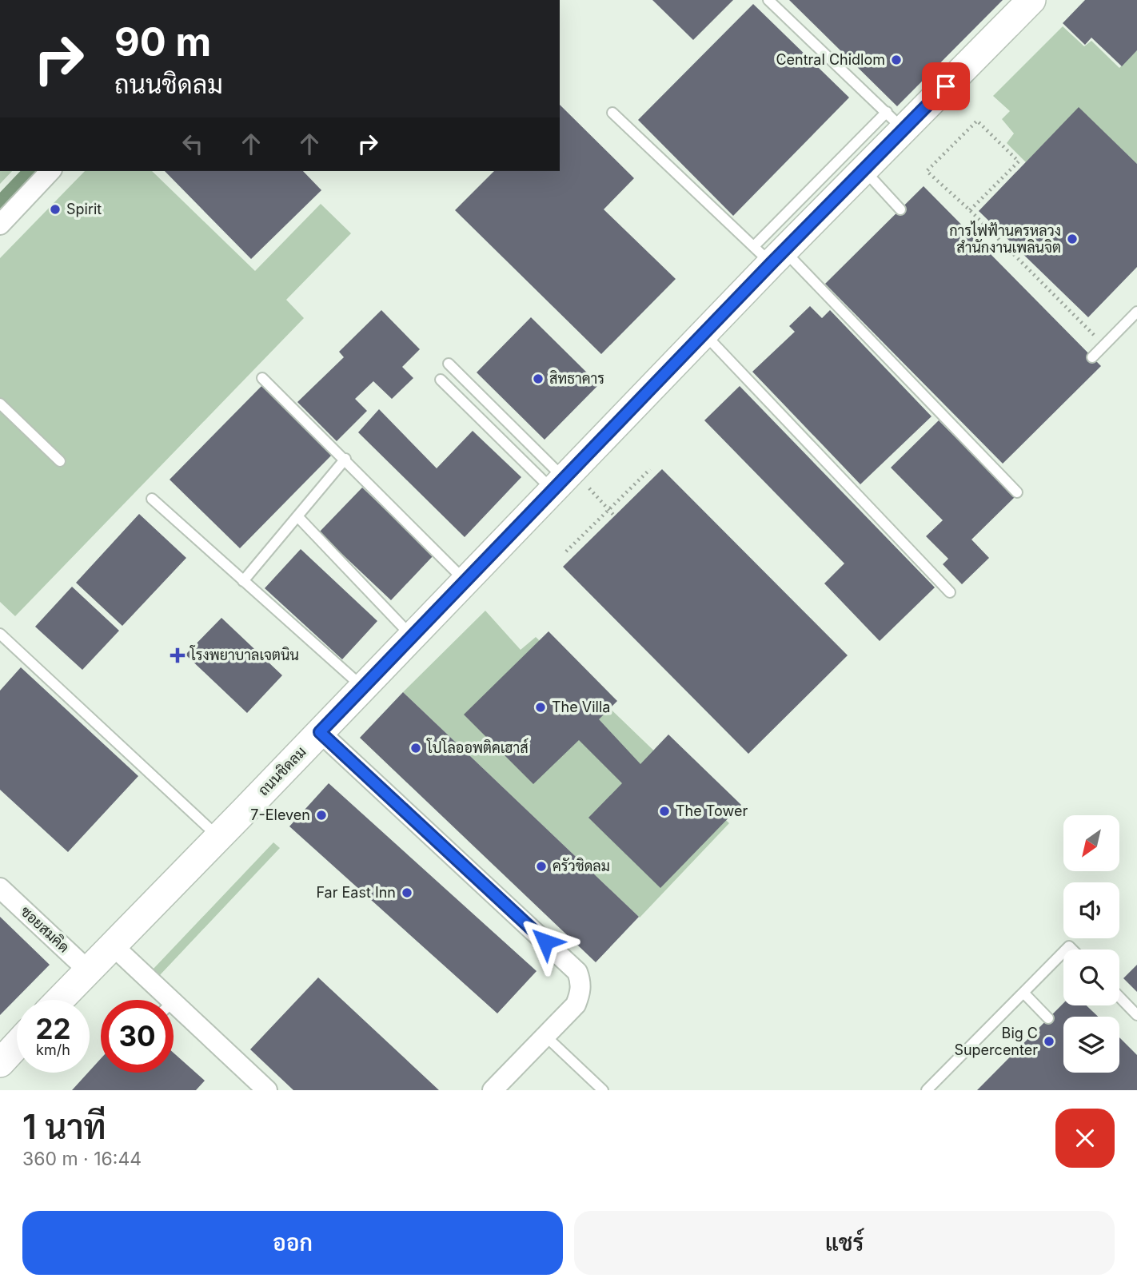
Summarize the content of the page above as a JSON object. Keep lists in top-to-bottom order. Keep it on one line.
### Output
{"streets":{"street":["ถนนชิดลม","ซอยสมคิด"]},"crossings":[["ถนนชิดลม","ซอยสมคิด"]],"places":{"other":["Central Chidlom","Spirit","การไฟฟ้านครหลวง สำนักงานเพลินจิต","สิทธาคาร","The Villa","โปโลออพติคเฮาส์","The Tower","7-Eleven","ครัวชิดลม","Far East Inn","Big C Supercenter"],"health":["โรงพยาบาลเจตนิน"]},"north":"bottom left","page":{"turn":["90 m","ถนนชิดลม"],"speed":"22 km/h","limit":"30","heading":["1 นาที","360 m · 16:44"],"buttons":["ออก","แชร์"]}}
